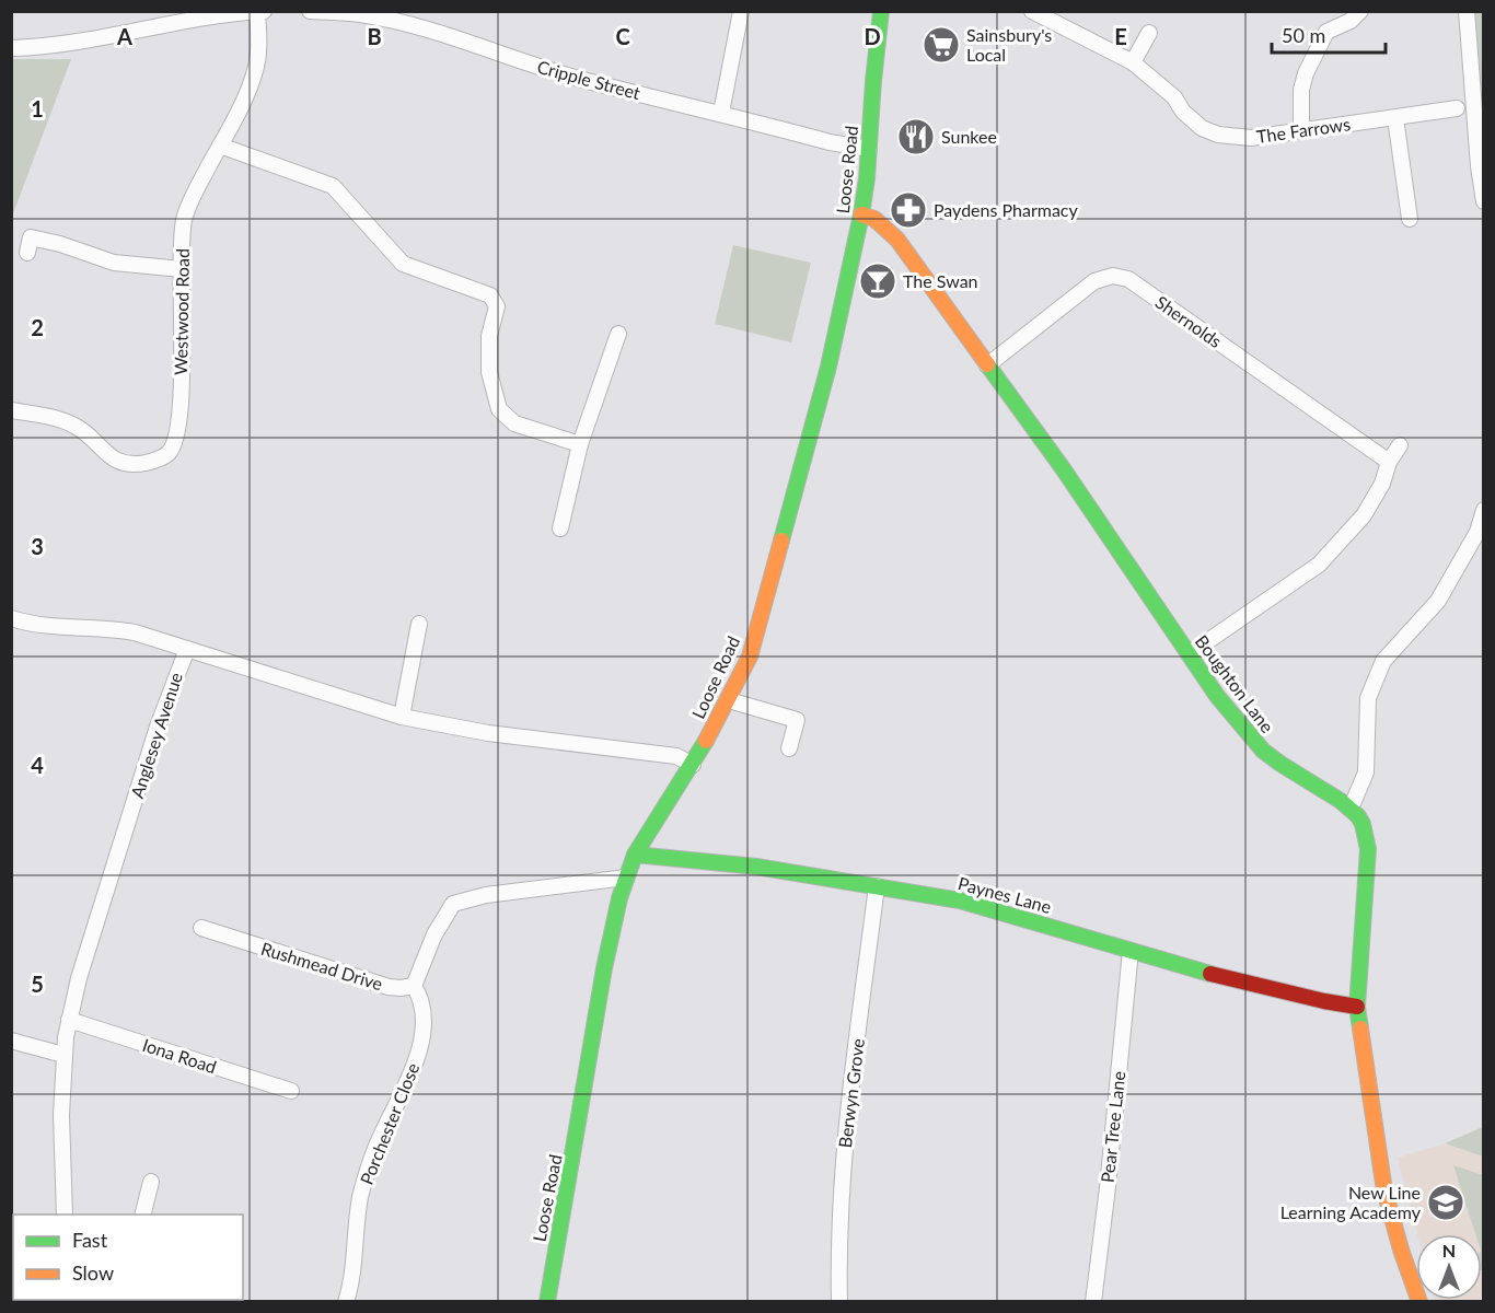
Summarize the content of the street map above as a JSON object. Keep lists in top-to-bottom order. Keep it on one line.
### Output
{"streets":{"main road":["Loose Road","Boughton Lane","Paynes Lane"],"street":["Cripple Street","The Farrows","Westwood Road","Shernolds","Anglesey Avenue","Rushmead Drive","Iona Road","Berwyn Grove","Porchester Close","Pear Tree Lane"]},"crossings":[["Cripple Street","Loose Road"],["Loose Road","Boughton Lane"],["Loose Road","Anglesey Avenue"],["Loose Road","Paynes Lane"],["Shernolds","Boughton Lane"],["Boughton Lane","Paynes Lane"],["Anglesey Avenue","Iona Road"],["Paynes Lane","Berwyn Grove"],["Paynes Lane","Pear Tree Lane"],["Rushmead Drive","Porchester Close"]],"places":{"supermarket":["Sainsbury's Local"],"restaurant":["Sunkee"],"pharmacy":["Paydens Pharmacy"],"bar":["The Swan"],"school or university":["New Line Learning Academy"]},"legend":["Fast","Slow"],"scale_bar":"50 m","north":"top","grid":{"columns":["A","B","C","D","E"],"rows":["1","2","3","4","5"]}}
